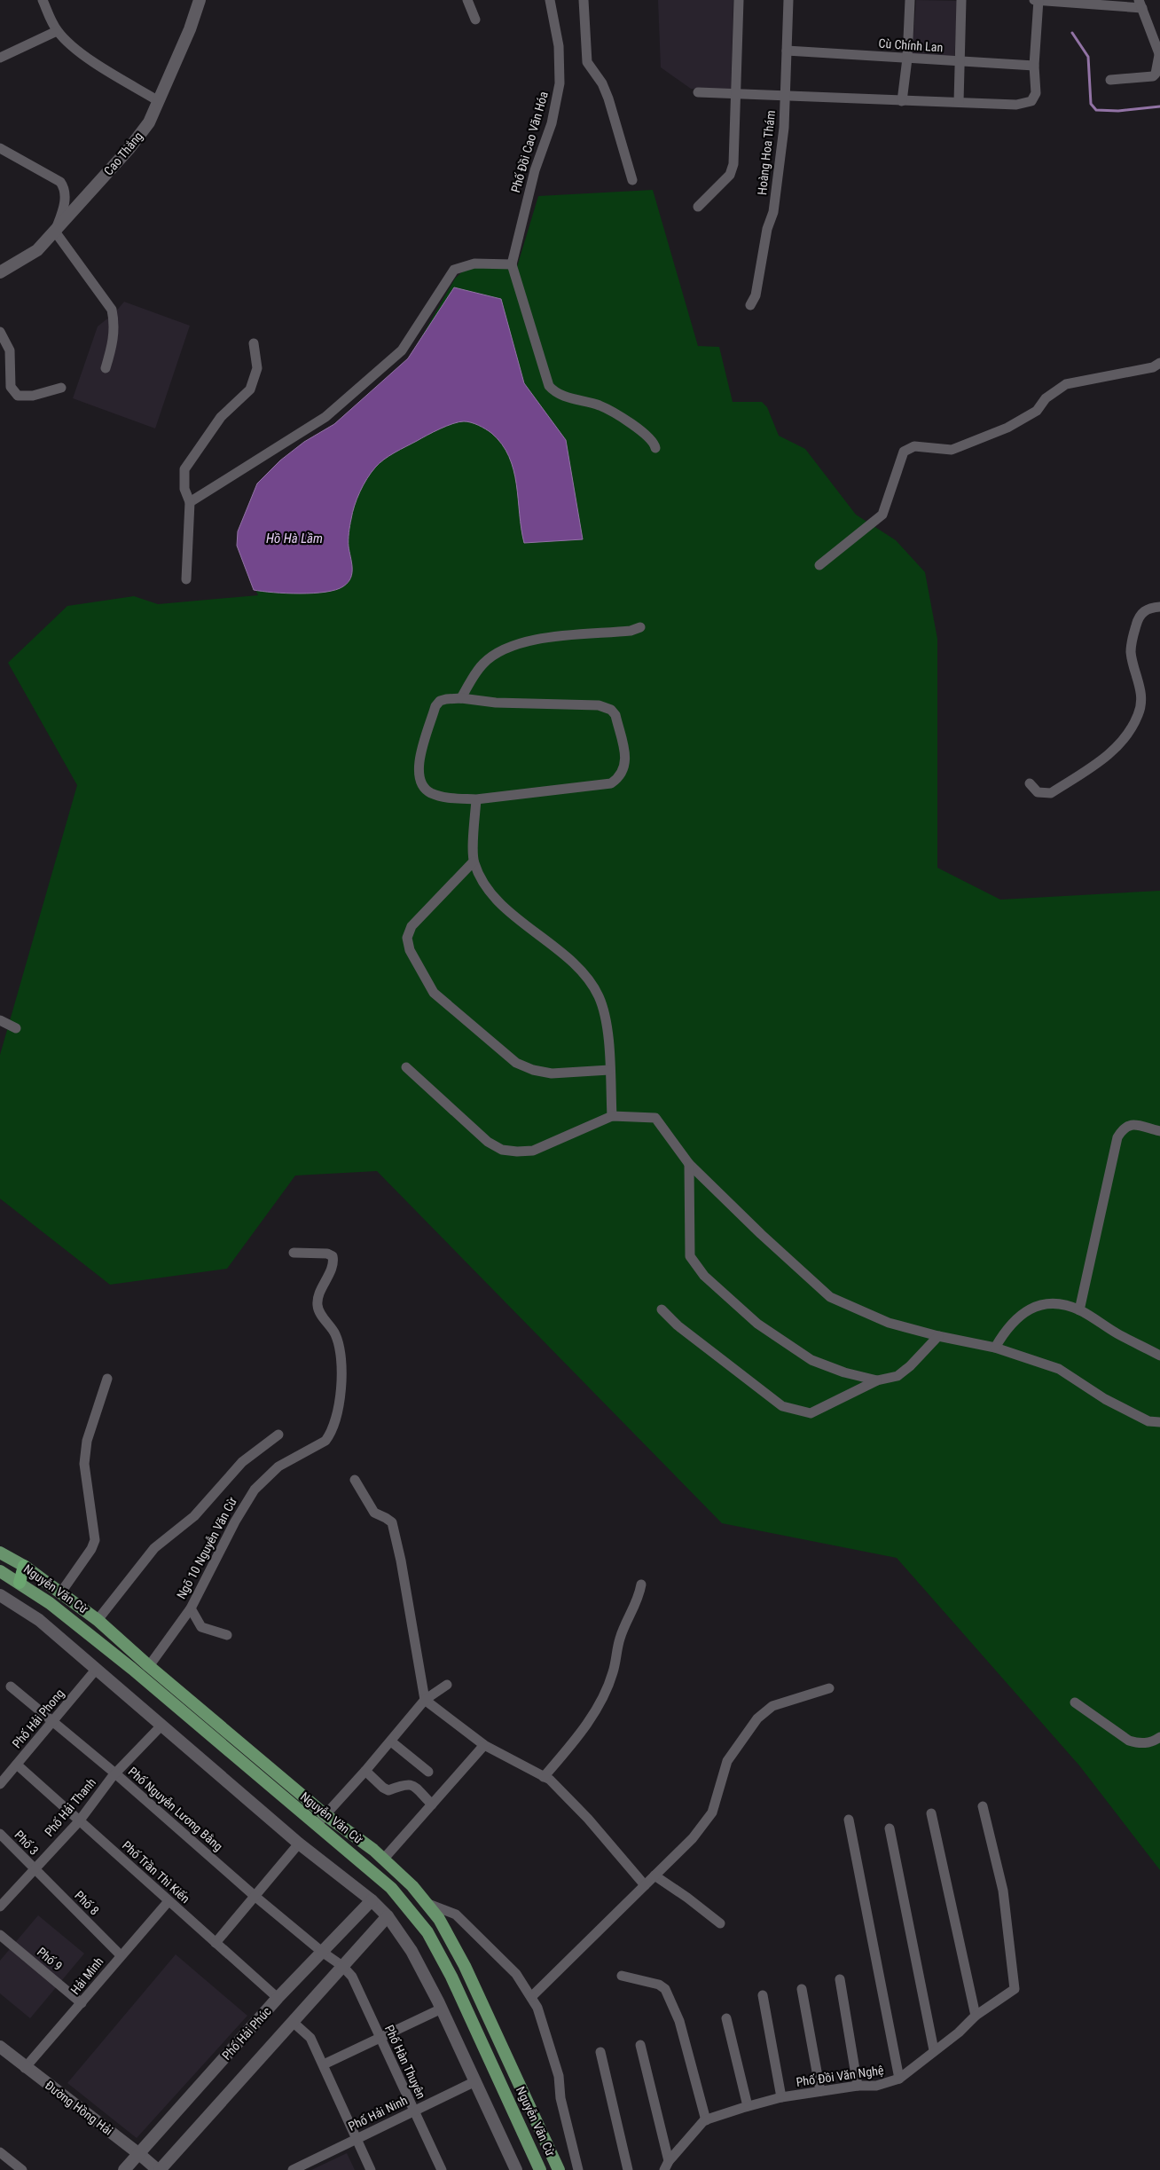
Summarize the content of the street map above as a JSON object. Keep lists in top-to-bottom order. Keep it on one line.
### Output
{"streets":{"main road":["Nguyễn Văn Cừ"],"street":["Cù Chính Lan","Phố Đồi Cao Văn Hóa","Hoàng Hoa Thám","Cao Thắng","Ngõ 10 Nguyễn Văn Cừ","Phố Hải Phong","Phố Hải Thanh","Phố Nguyễn Lương Bằng","Phố 3","Phố Trần Thì Kiến","Phố 8","Phố 9","Hải Minh","Phố Hải Phúc","Phố Hàn Thuyên","Phố Đồi Văn Nghệ","Đường Hồng Hải","Phố Hải Ninh"]},"crossings":[["Cù Chính Lan","Hoàng Hoa Thám"],["Ngõ 10 Nguyễn Văn Cừ","Nguyễn Văn Cừ"],["Phố Hải Phong","Phố Nguyễn Lương Bằng"],["Phố Hải Phong","Phố Trần Thì Kiến"],["Phố Hải Thanh","Phố Nguyễn Lương Bằng"],["Phố Hải Thanh","Phố 3"],["Phố Hải Thanh","Phố Trần Thì Kiến"],["Phố Hải Thanh","Phố 8"],["Phố Nguyễn Lương Bằng","Phố Hải Phúc"],["Phố Nguyễn Lương Bằng","Phố Hàn Thuyên"],["Phố 3","Phố 8"],["Phố Trần Thì Kiến","Hải Minh"],["Phố Trần Thì Kiến","Phố Hải Phúc"],["Phố 8","Hải Minh"],["Phố 9","Hải Minh"],["Hải Minh","Đường Hồng Hải"],["Phố Hải Phúc","Phố Hàn Thuyên"],["Phố Hải Phúc","Đường Hồng Hải"],["Phố Hàn Thuyên","Phố Hải Ninh"]],"water":["Hồ Hà Lầm"]}
